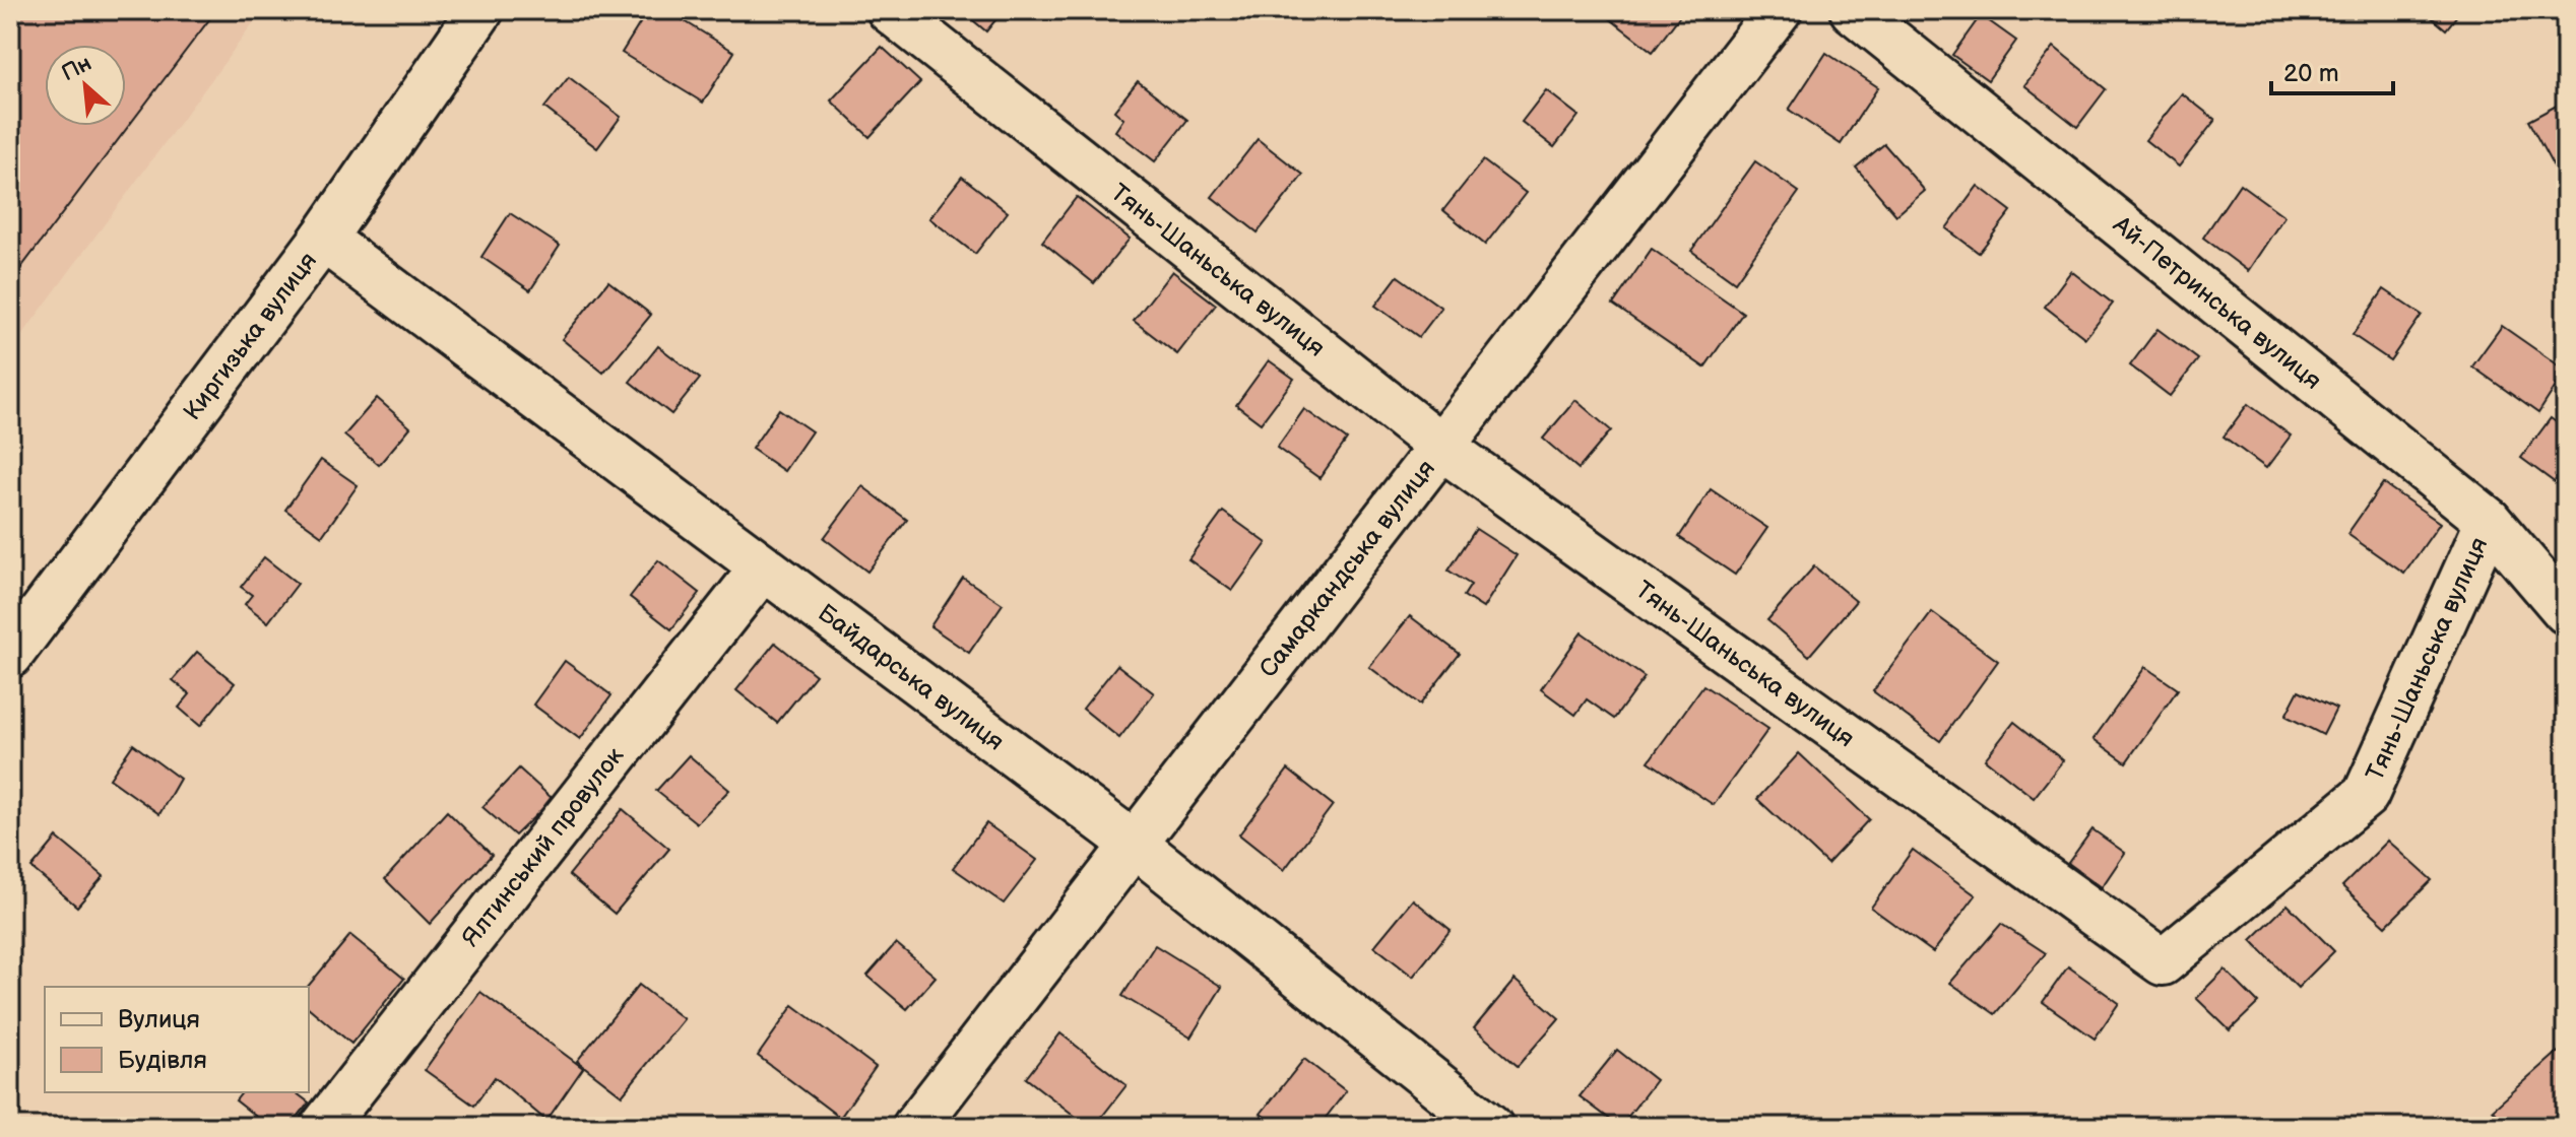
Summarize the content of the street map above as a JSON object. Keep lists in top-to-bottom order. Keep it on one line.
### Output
{"streets":{"street":["Тянь-Шаньська вулиця","Ай-Петринська вулиця","Киргизька вулиця","Самаркандська вулиця","Байдарська вулиця","Ялтинський провулок"]},"crossings":[["Тянь-Шаньська вулиця","Ай-Петринська вулиця"],["Тянь-Шаньська вулиця","Самаркандська вулиця"],["Киргизька вулиця","Байдарська вулиця"],["Самаркандська вулиця","Байдарська вулиця"],["Байдарська вулиця","Ялтинський провулок"]],"legend":["Вулиця","Будівля"],"scale_bar":"20 m","north":"top left"}
